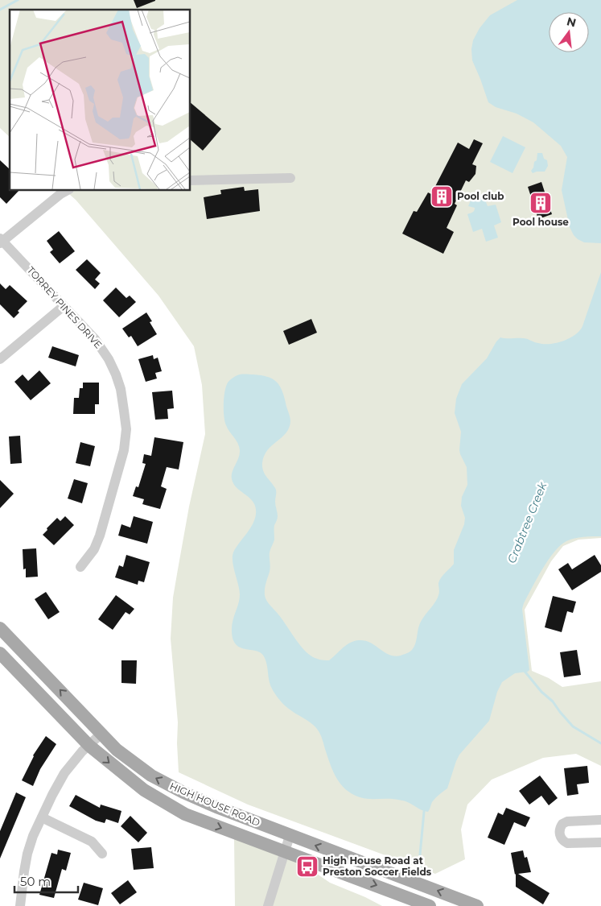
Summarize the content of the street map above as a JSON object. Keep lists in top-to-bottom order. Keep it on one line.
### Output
{"streets":{"main road":["HIGH HOUSE ROAD"],"street":["TORREY PINES DRIVE"]},"water":["Crabtree Creek"],"places":{"building":["Pool club","Pool house"],"bus stop":["High House Road at Preston Soccer Fields"]},"scale_bar":"50 m","north":"top"}
